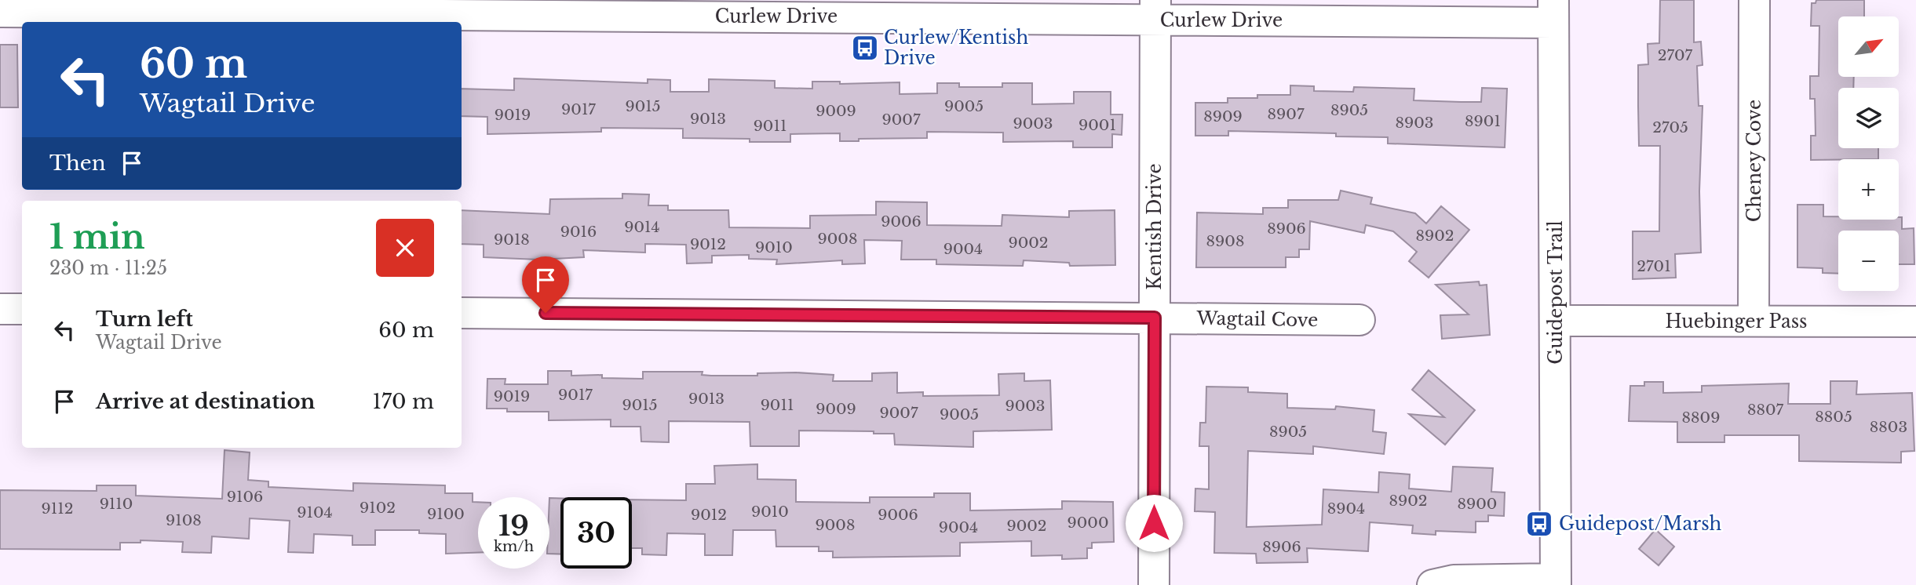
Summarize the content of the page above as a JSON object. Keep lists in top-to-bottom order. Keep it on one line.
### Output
{"streets":{"street":["Curlew Drive","Cheney Cove","Kentish Drive","Guidepost Trail","Wagtail Cove","Huebinger Pass"]},"crossings":[["Curlew Drive","Kentish Drive"],["Curlew Drive","Guidepost Trail"],["Cheney Cove","Huebinger Pass"],["Kentish Drive","Wagtail Cove"],["Guidepost Trail","Huebinger Pass"]],"places":{"bus stop":["Curlew/Kentish Drive","Guidepost/Marsh"]},"house_numbers":["2707","9015","9005","9017","8905","9009","8907","9019","8909","9013","9007","8901","8903","9003","9001","9011","2705","9006","9014","8906","9016","8902","9008","9018","8908","9002","9012","9010","9004","2701","9017","9019","9013","9015","9011","9003","9009","8807","9007","9005","8805","8809","8803","8905","9106","8902","9110","8900","9102","9112","8904","9010","9104","9100","9012","9006","9108","9000","9008","9002","9004","8906"],"north":"top right","page":{"map_buttons":["+","−"],"turn":["60 m","Wagtail Drive"],"then":"Then","heading":["1 min","230 m · 11:25"],"list":[{"name":"Turn left","note":"Wagtail Drive","value":"60 m"},{"name":"Arrive at destination","value":"170 m"}],"speed":"19 km/h","limit":"30"}}
